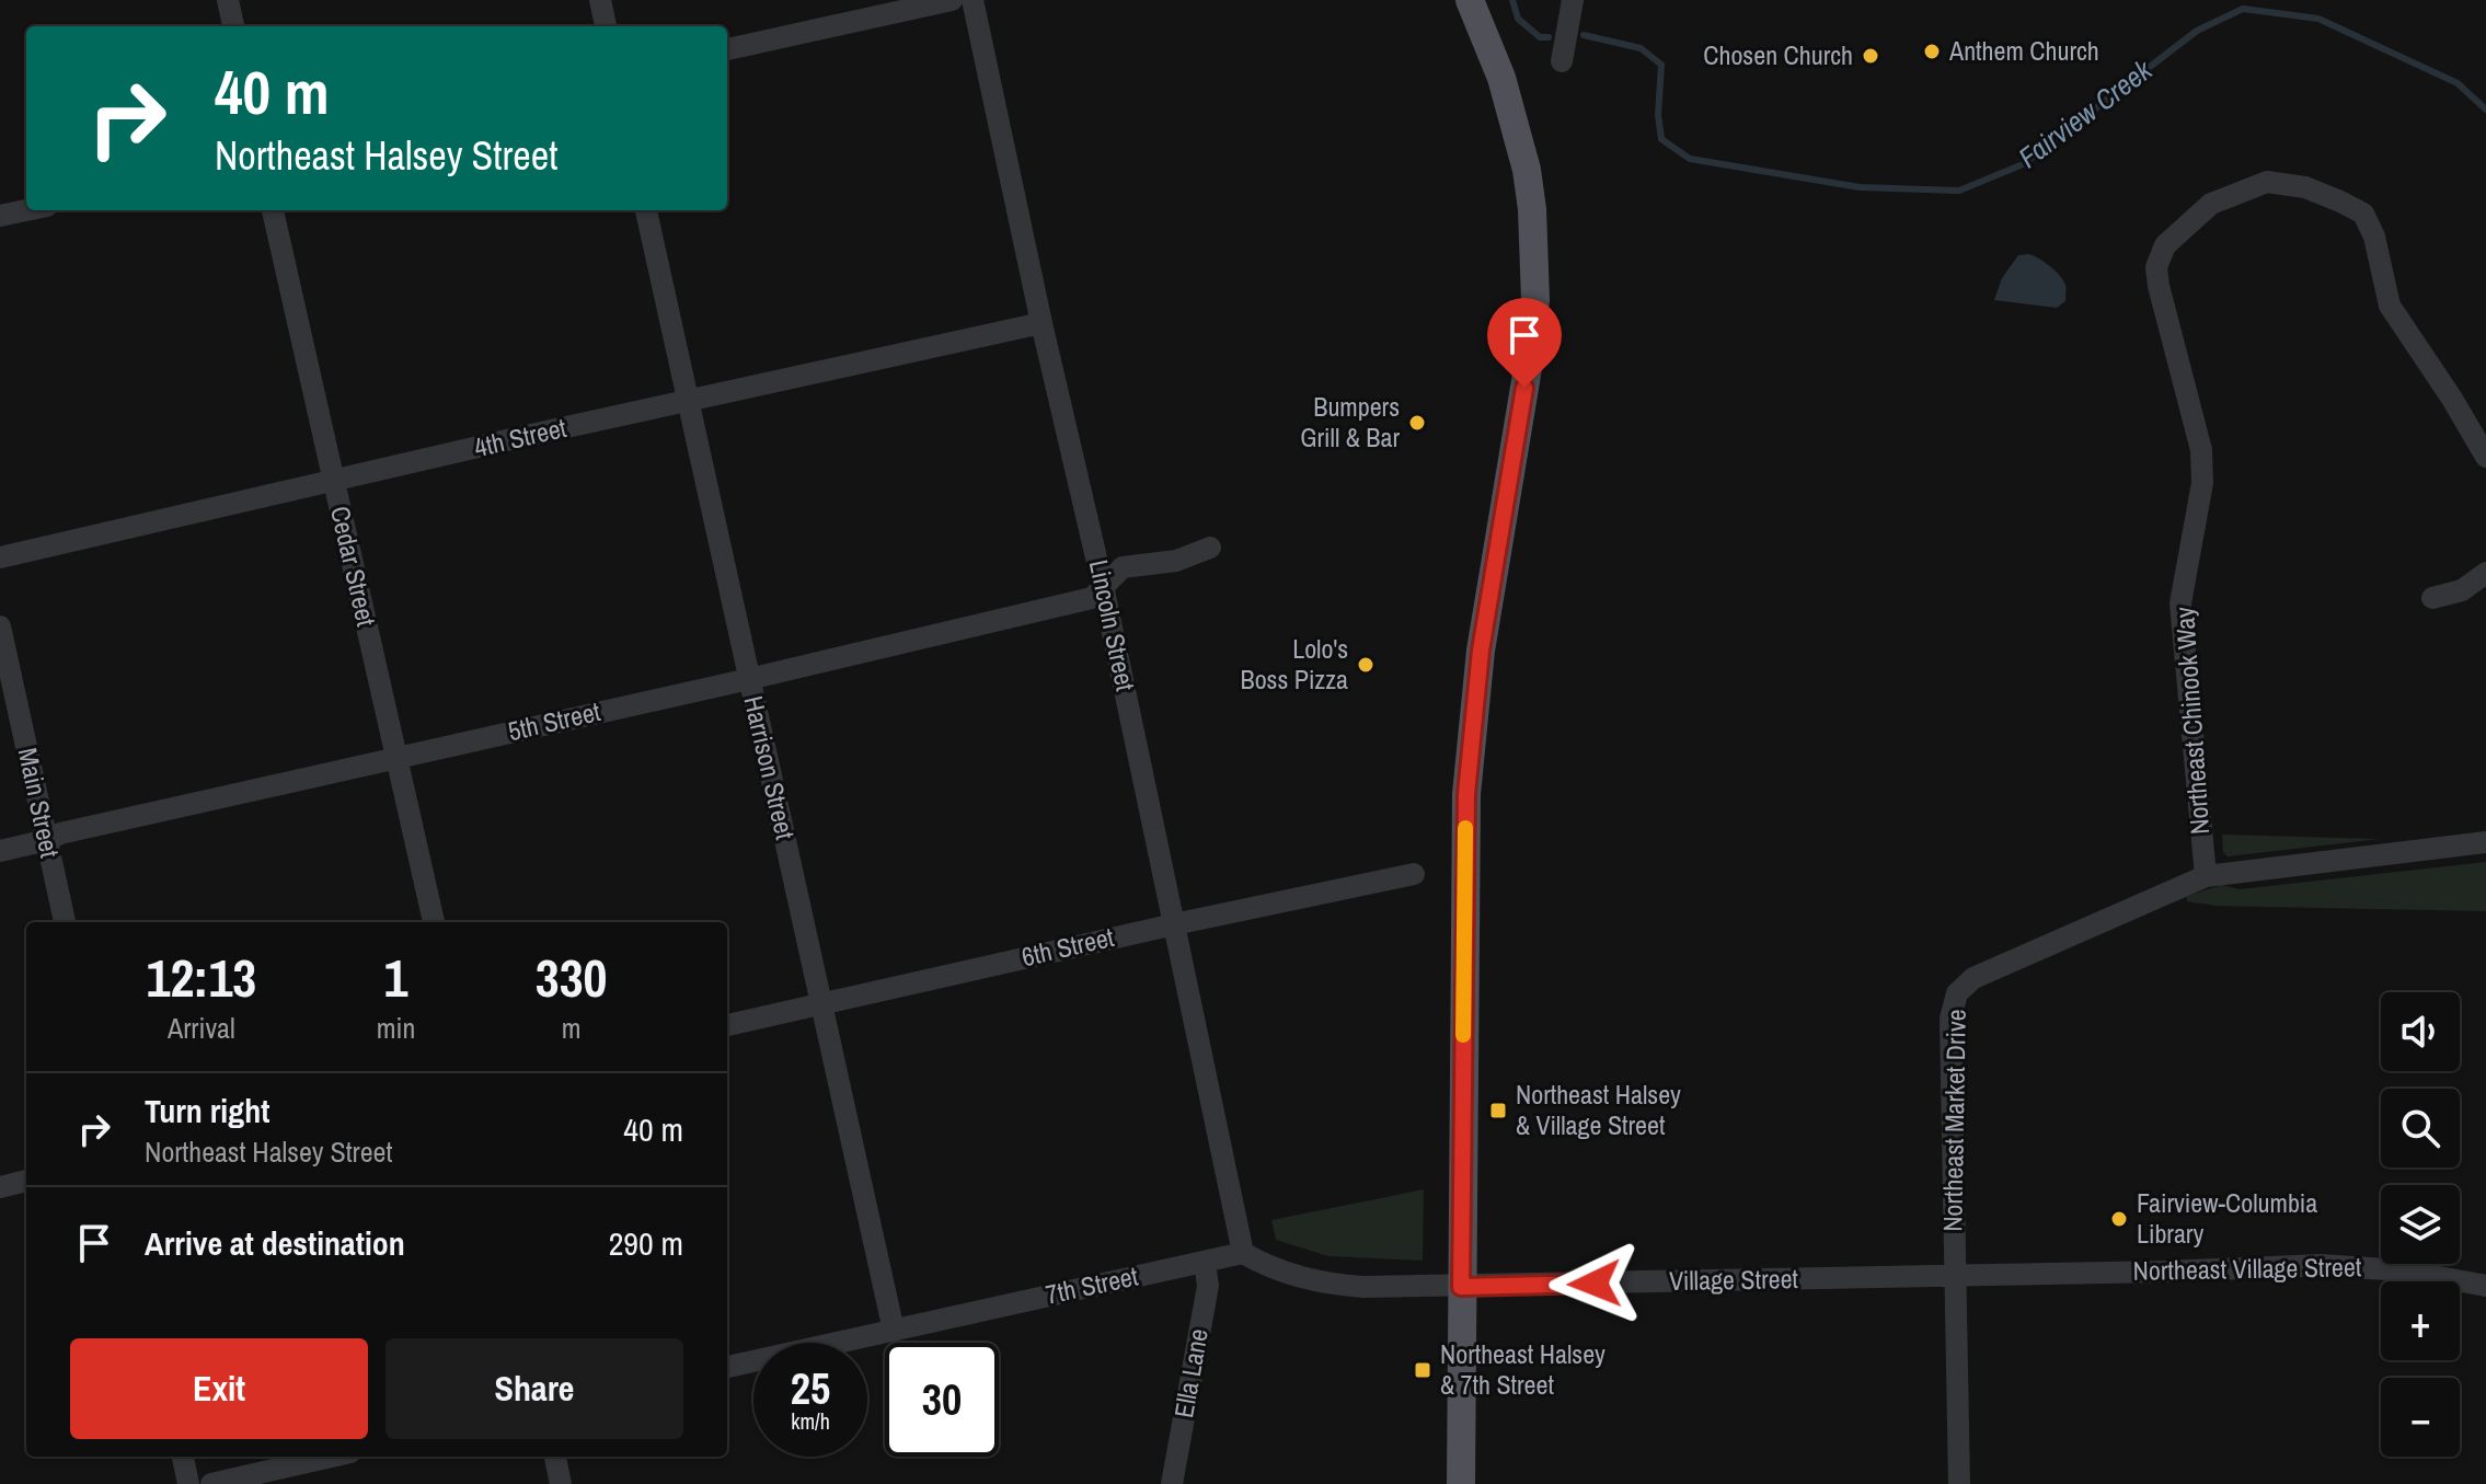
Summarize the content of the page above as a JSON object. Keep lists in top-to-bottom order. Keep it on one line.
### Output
{"streets":{"street":["4th Street","Cedar Street","Lincoln Street","Northeast Chinook Way","5th Street","Harrison Street","Main Street","6th Street","Northeast Market Drive","Northeast Village Street","Village Street","7th Street","Ella Lane"]},"crossings":[["4th Street","Cedar Street"],["4th Street","Lincoln Street"],["4th Street","Harrison Street"],["Cedar Street","5th Street"],["Lincoln Street","5th Street"],["Lincoln Street","6th Street"],["Lincoln Street","7th Street"],["Northeast Chinook Way","Northeast Market Drive"],["5th Street","Harrison Street"],["5th Street","Main Street"],["Harrison Street","6th Street"],["Harrison Street","7th Street"],["Northeast Market Drive","Northeast Village Street"],["Northeast Market Drive","Village Street"],["Northeast Village Street","Village Street"],["7th Street","Ella Lane"]],"water":["Fairview Creek"],"places":{"other":["Anthem Church","Chosen Church","Bumpers Grill & Bar","Lolo's Boss Pizza","Fairview-Columbia Library"],"transit":["Northeast Halsey & Village Street","Northeast Halsey & 7th Street"]},"page":{"turn":["40 m","Northeast Halsey Street"],"eta":["12:13","Arrival","1","min","330","m"],"map_buttons":["+","−"],"list":[{"name":"Turn right","note":"Northeast Halsey Street","value":"40 m"},{"name":"Arrive at destination","value":"290 m"}],"buttons":["Exit","Share"],"speed":"25 km/h","limit":"30"}}
